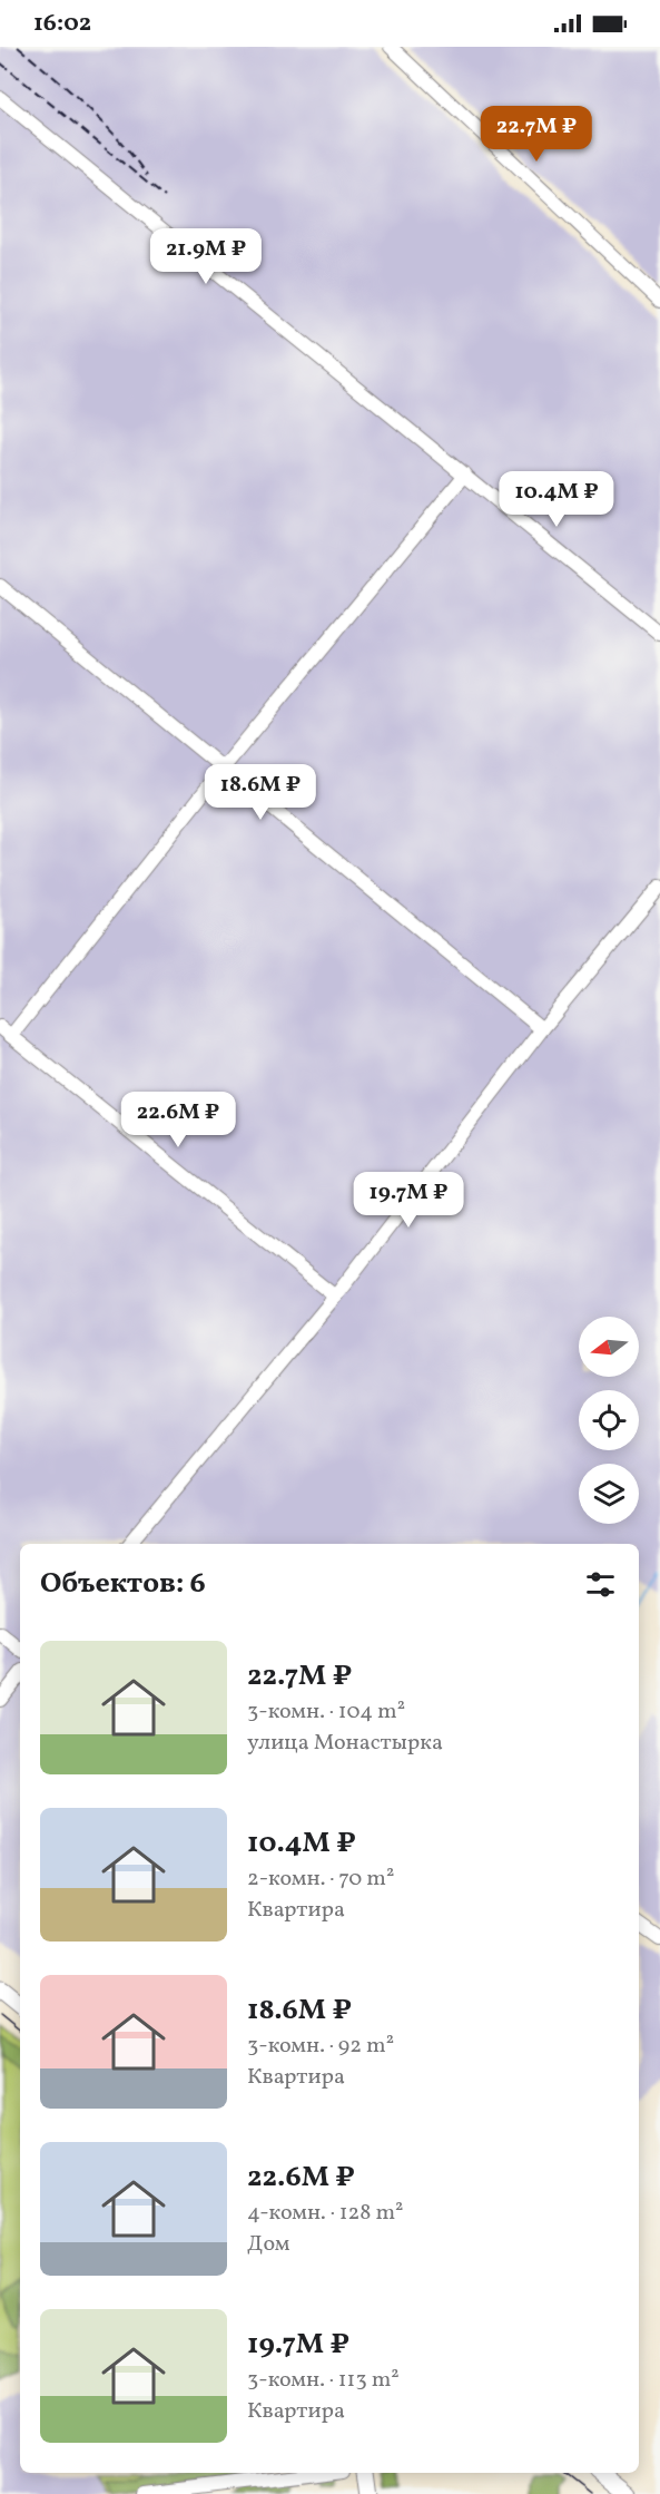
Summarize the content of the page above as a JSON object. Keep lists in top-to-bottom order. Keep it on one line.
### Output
{"north":"left","page":{"status":"16:02","price":["22.7M ₽","21.9M ₽","10.4M ₽","18.6M ₽","22.6M ₽","19.7M ₽"],"heading":"Объектов: 6","list":[{"name":"22.7M ₽","note":"3-комн. · 104 m² · улица Монастырка"},{"name":"10.4M ₽","note":"2-комн. · 70 m² · Квартира"},{"name":"18.6M ₽","note":"3-комн. · 92 m² · Квартира"},{"name":"22.6M ₽","note":"4-комн. · 128 m² · Дом"},{"name":"19.7M ₽","note":"3-комн. · 113 m² · Квартира"}]}}
